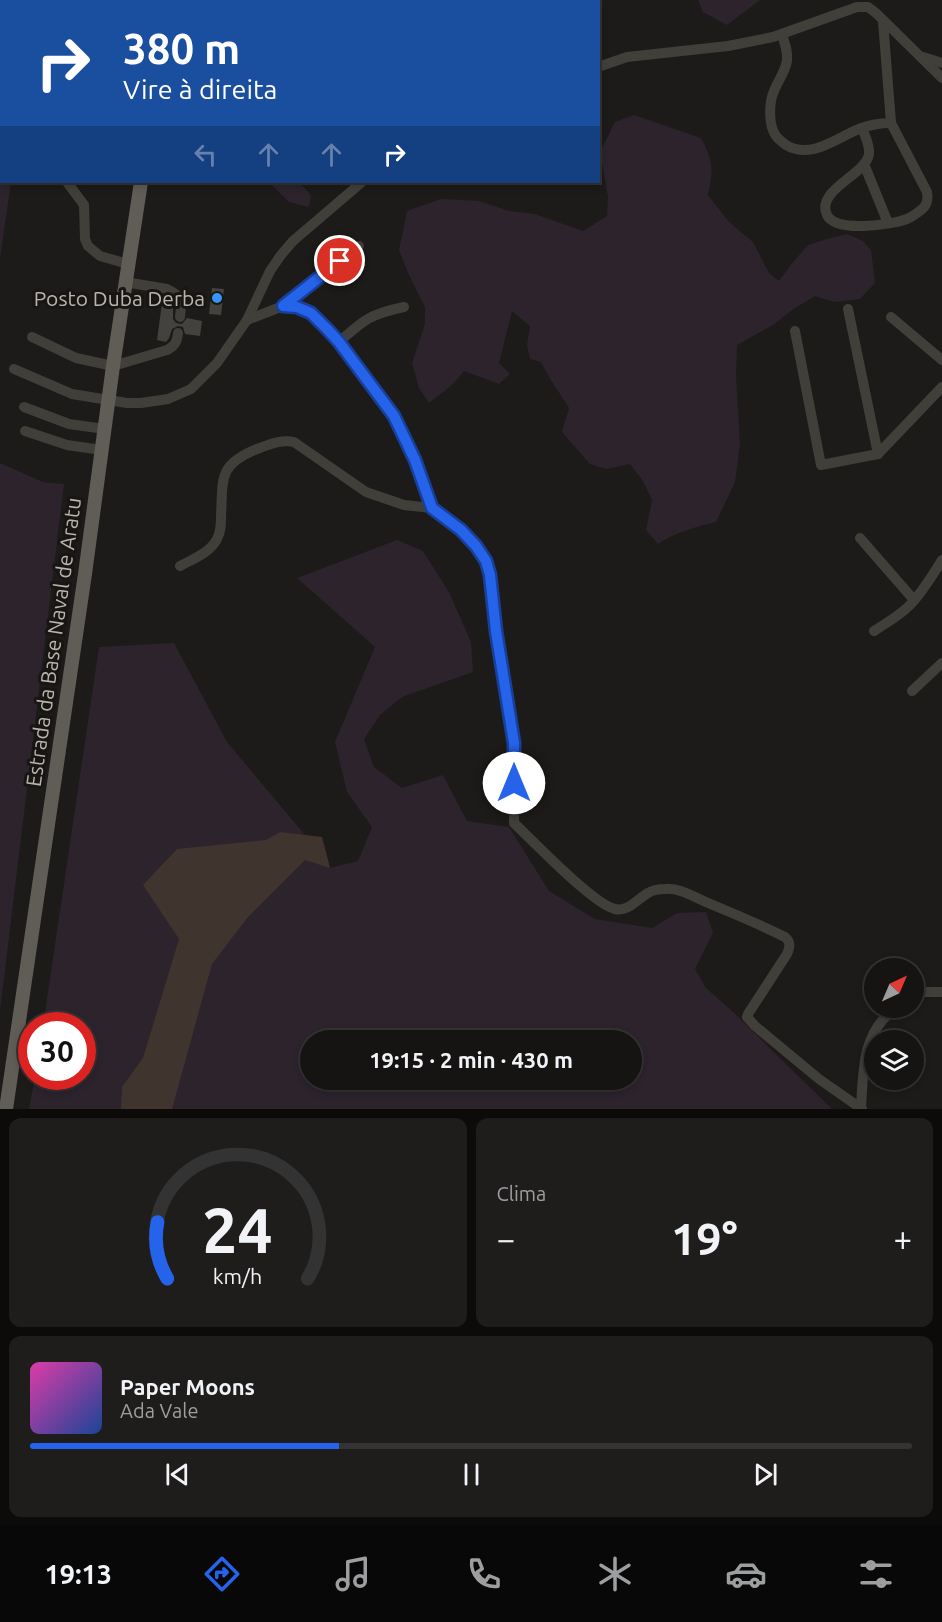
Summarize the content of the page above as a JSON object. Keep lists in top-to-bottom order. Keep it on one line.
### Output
{"streets":{"main road":["Estrada da Base Naval de Aratu"]},"places":["Posto Duba Derba"],"north":"top right","page":{"turn":["380 m","Vire à direita"],"limit":"30","trip":"19:15 · 2 min · 430 m","tile":"Clima","heat":["−","19°","+"],"song":["Paper Moons","Ada Vale"],"tabs":"19:13","gauge":["24","km/h"]}}
